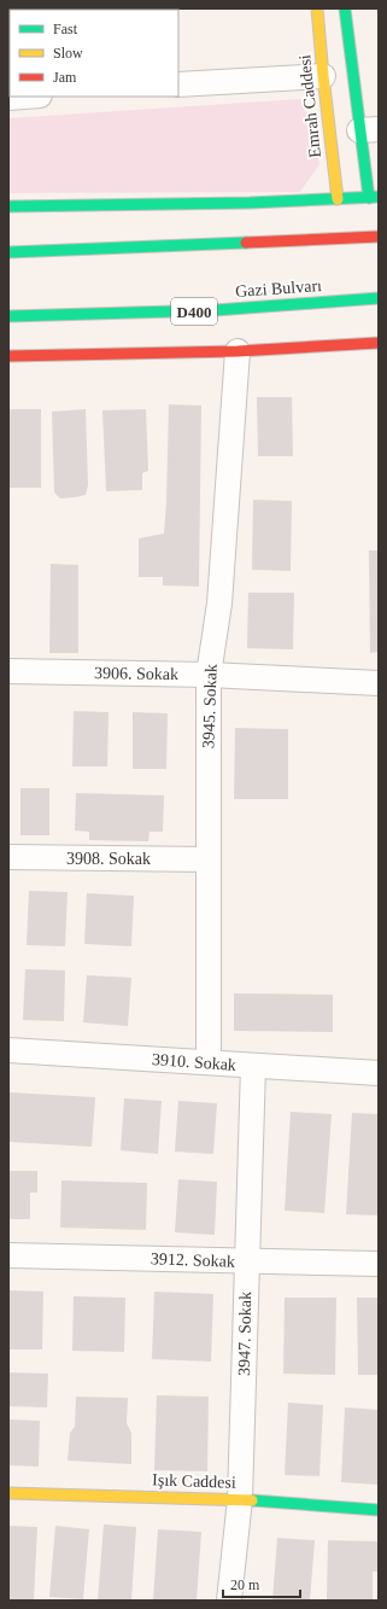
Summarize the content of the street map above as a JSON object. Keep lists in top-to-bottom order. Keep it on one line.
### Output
{"streets":{"main road":["Emrah Caddesi","Gazi Bulvarı","D400","Işık Caddesi"],"street":["3906. Sokak","3945. Sokak","3908. Sokak","3910. Sokak","3912. Sokak","3947. Sokak"]},"crossings":[["3906. Sokak","3945. Sokak"],["3945. Sokak","3908. Sokak"],["3945. Sokak","3910. Sokak"],["3910. Sokak","3947. Sokak"],["3912. Sokak","3947. Sokak"],["3947. Sokak","Işık Caddesi"]],"legend":["Fast","Slow","Jam"],"scale_bar":"20 m"}
